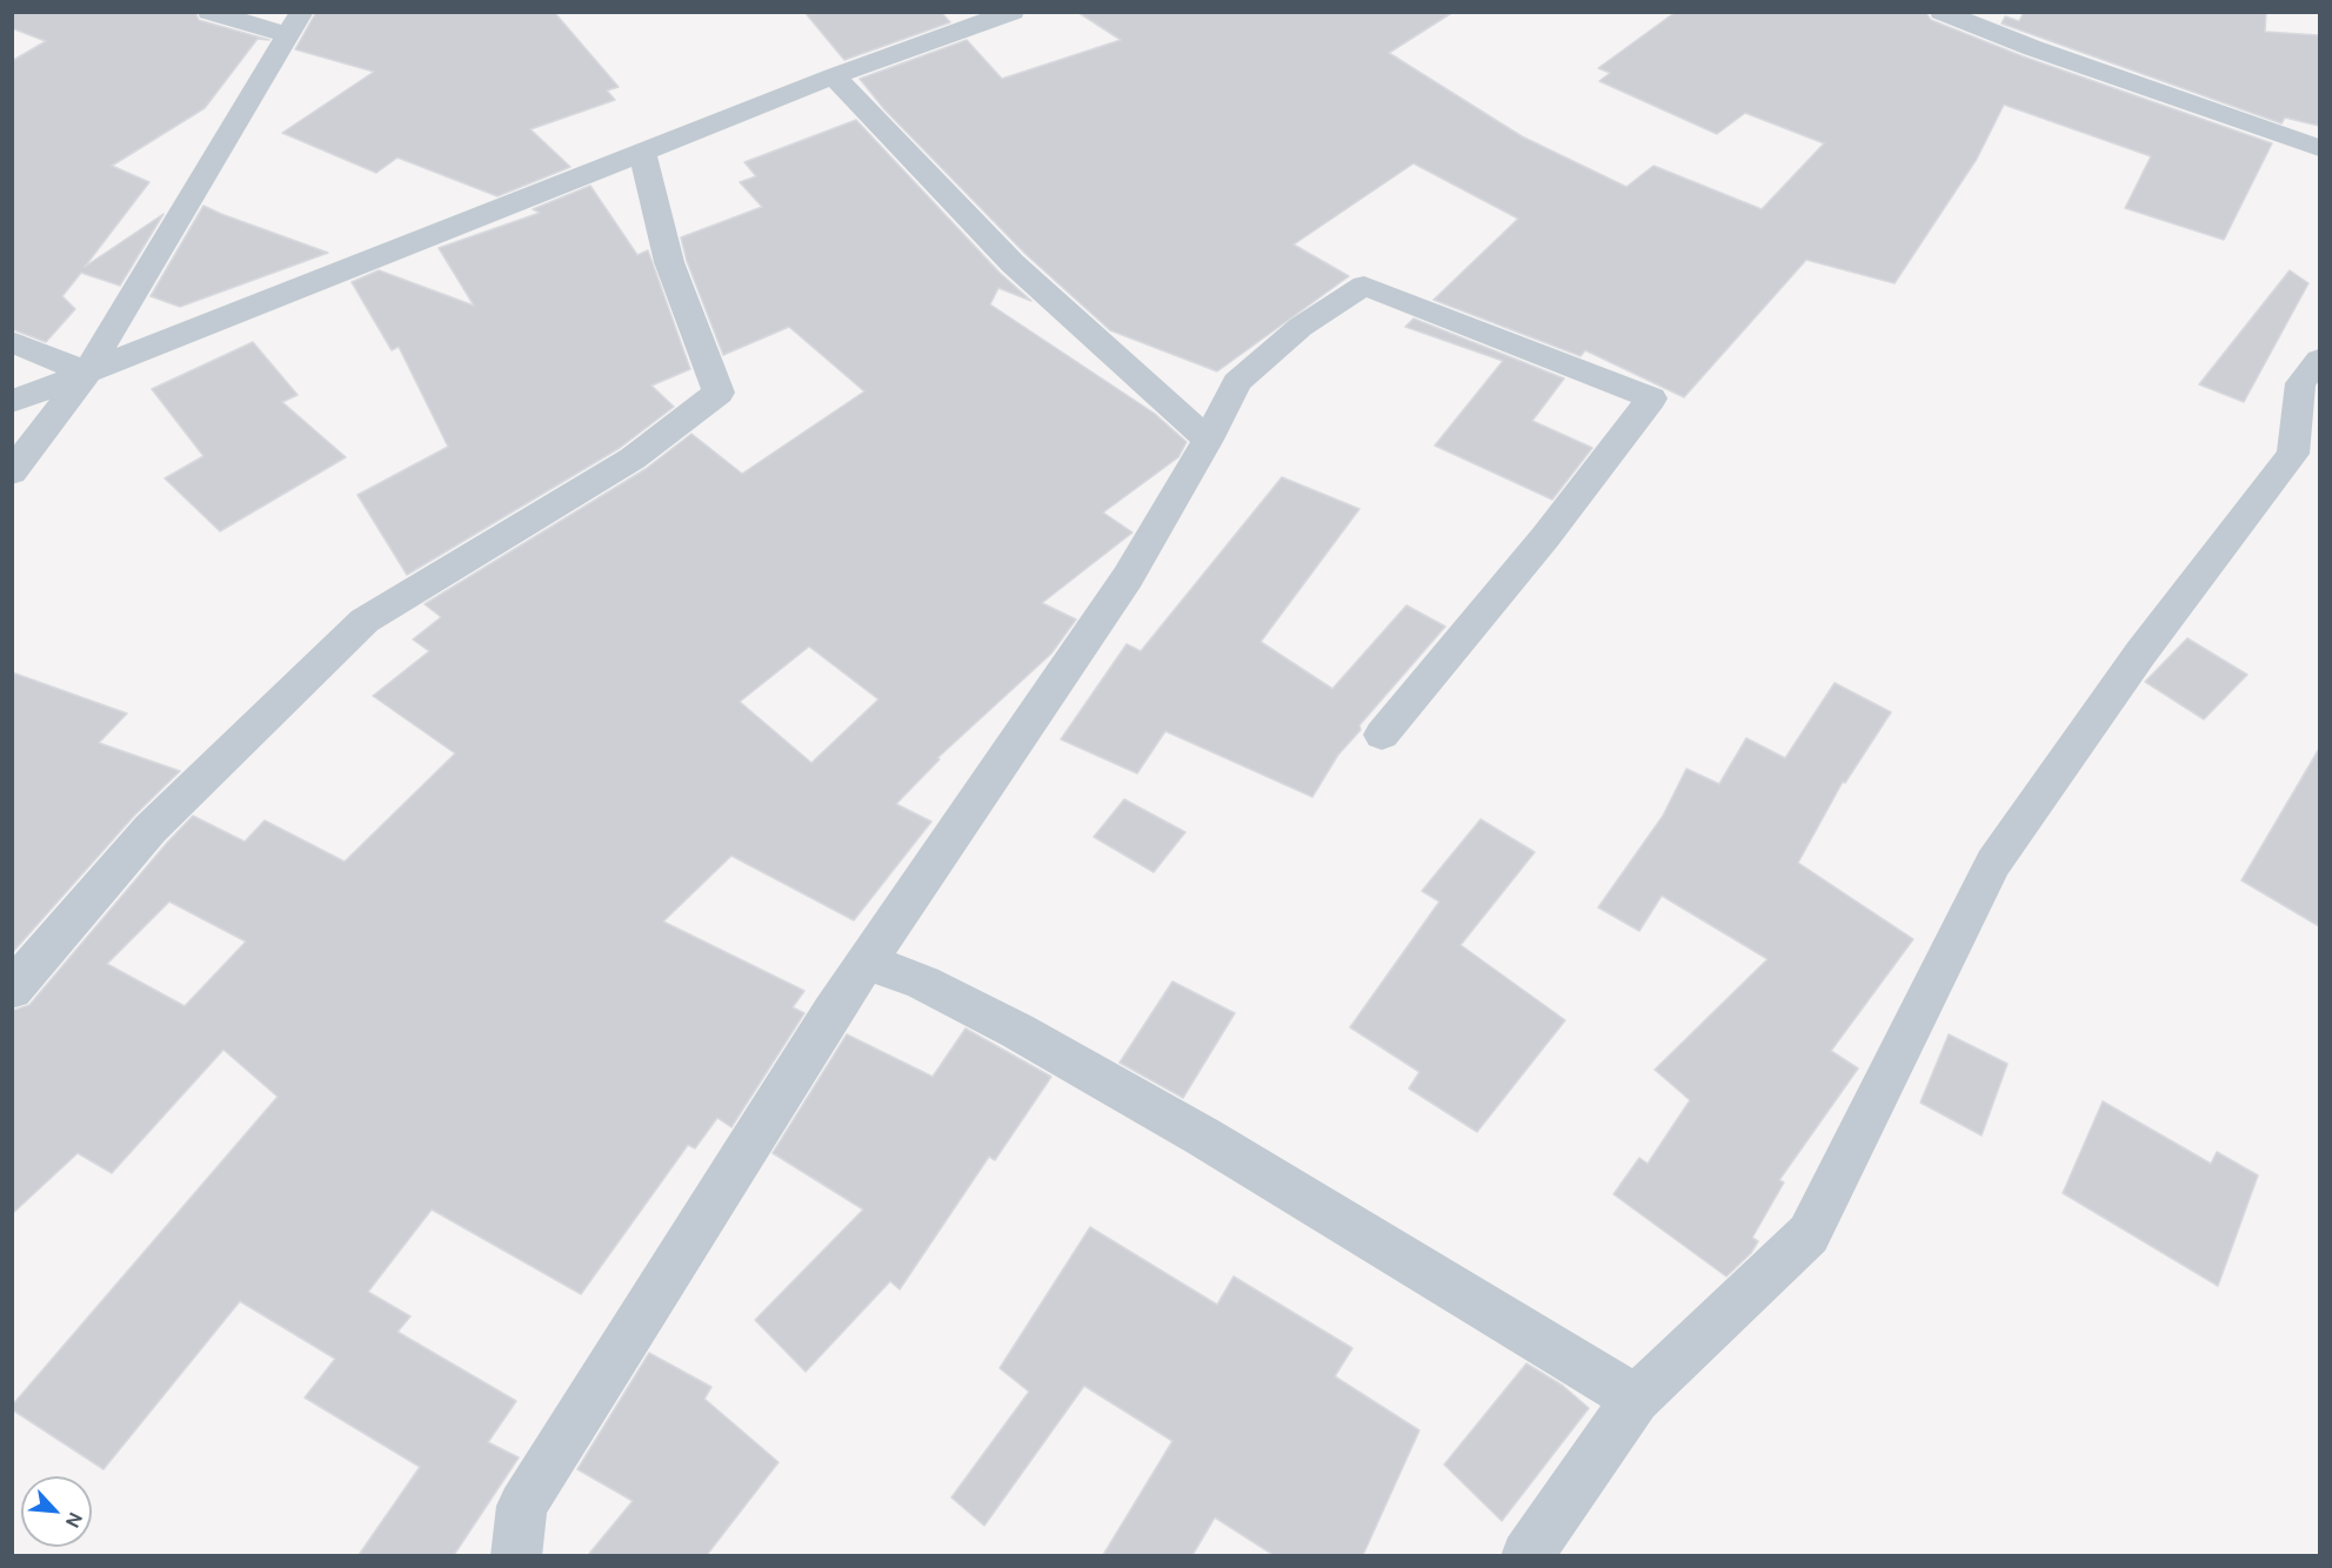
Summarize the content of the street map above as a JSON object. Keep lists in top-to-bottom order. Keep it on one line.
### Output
{"north":"bottom right"}
